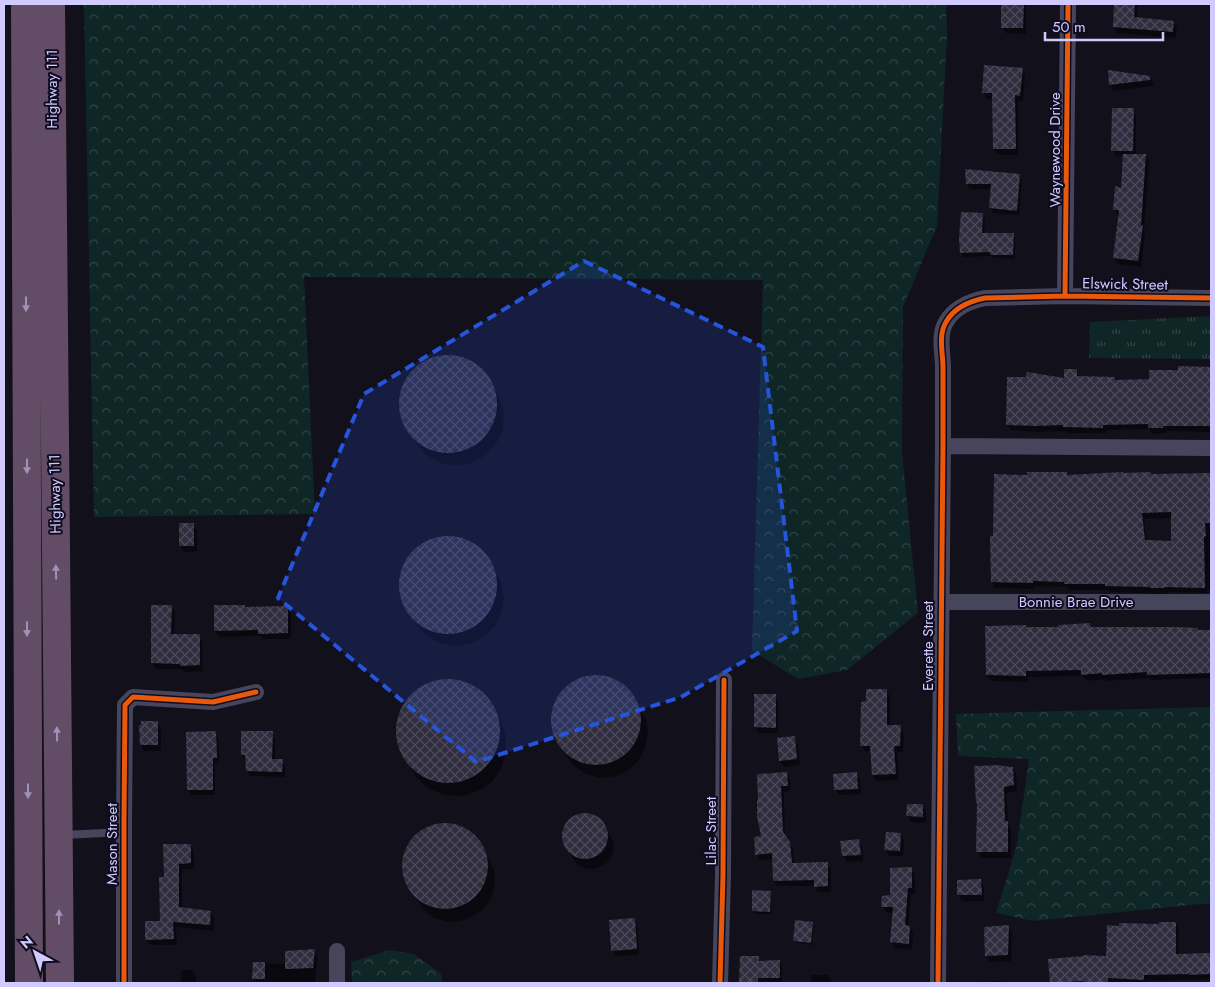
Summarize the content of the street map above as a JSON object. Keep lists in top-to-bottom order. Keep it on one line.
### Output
{"streets":{"highway":["Highway 111"],"street":["Waynewood Drive","Elswick Street","Bonnie Brae Drive","Everette Street","Lilac Street","Mason Street"]},"crossings":[["Waynewood Drive","Elswick Street"],["Elswick Street","Everette Street"],["Bonnie Brae Drive","Everette Street"]],"scale_bar":"50 m","north":"top left"}
